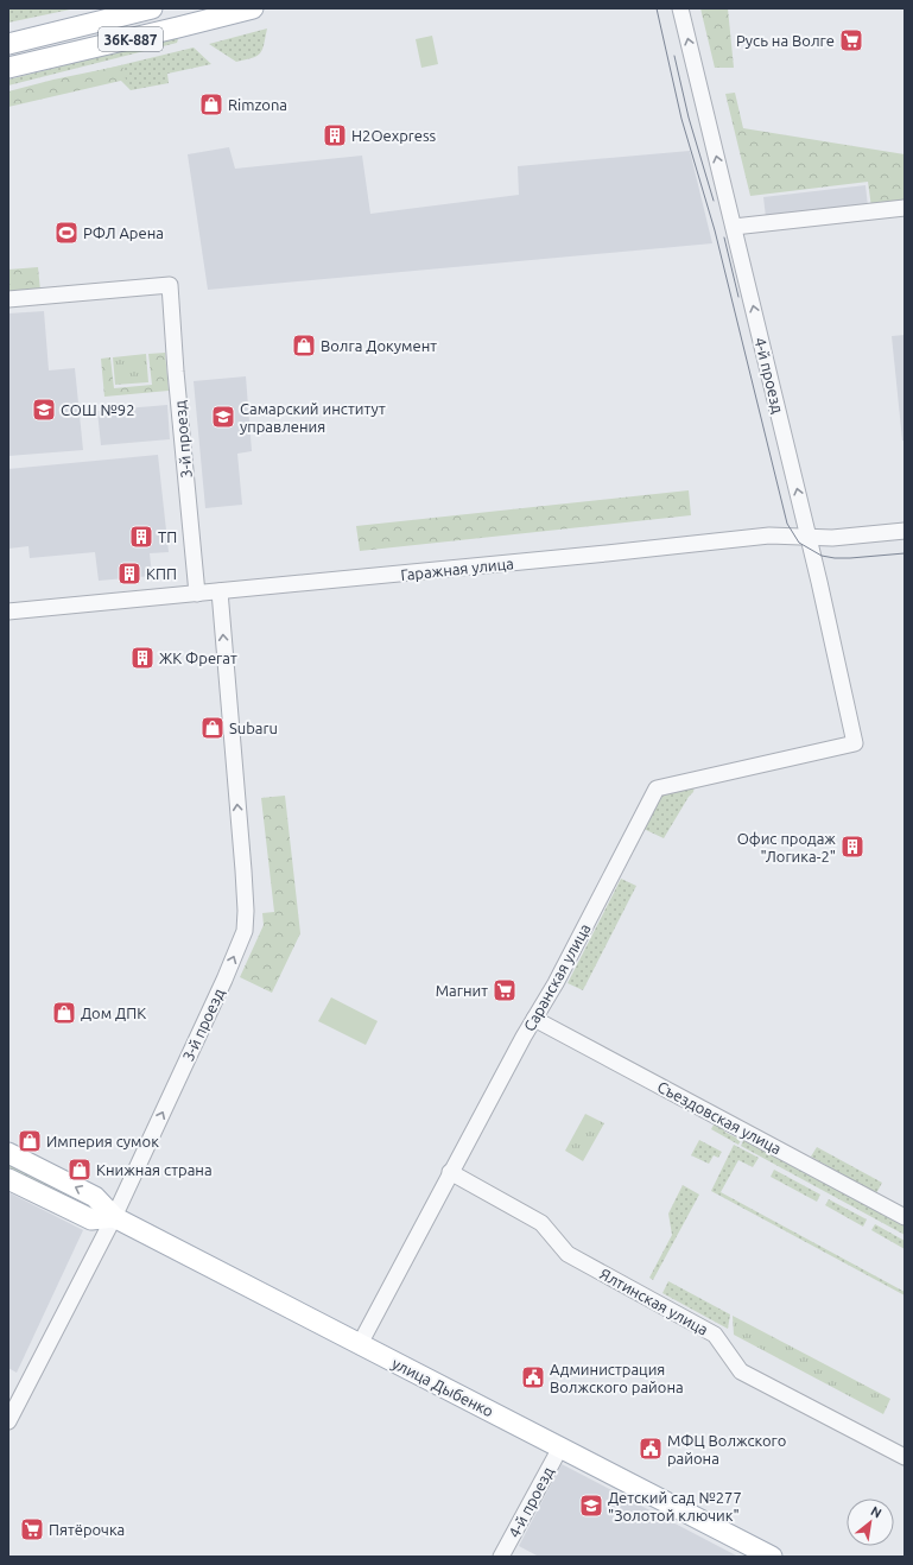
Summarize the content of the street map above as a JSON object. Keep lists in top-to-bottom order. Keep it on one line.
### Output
{"streets":{"main road":["36К-887","улица Дыбенко"],"street":["4-й проезд","3-й проезд","Гаражная улица","Саранская улица","Съездовская улица","Ялтинская улица"]},"crossings":[["4-й проезд","Гаражная улица"],["4-й проезд","Саранская улица"],["4-й проезд","улица Дыбенко"],["3-й проезд","Гаражная улица"],["3-й проезд","улица Дыбенко"],["Саранская улица","Съездовская улица"],["Саранская улица","Ялтинская улица"],["Саранская улица","улица Дыбенко"]],"one_way":["4-й проезд","3-й проезд"],"places":{"supermarket":["Русь на Волге","Магнит","Пятёрочка"],"shop":["Rimzona","Волга Документ","Subaru","Дом ДПК","Империя сумок","Книжная страна"],"building":["H2Oexpress","ТП","КПП","ЖК Фрегат","Офис продаж \"Логика-2\""],"sports":["РФЛ Арена"],"school or university":["СОШ №92","Самарский институт управления","Детский сад №277 \"Золотой ключик\""],"public building":["Администрация Волжского района","МФЦ Волжского района"]},"north":"top right"}
